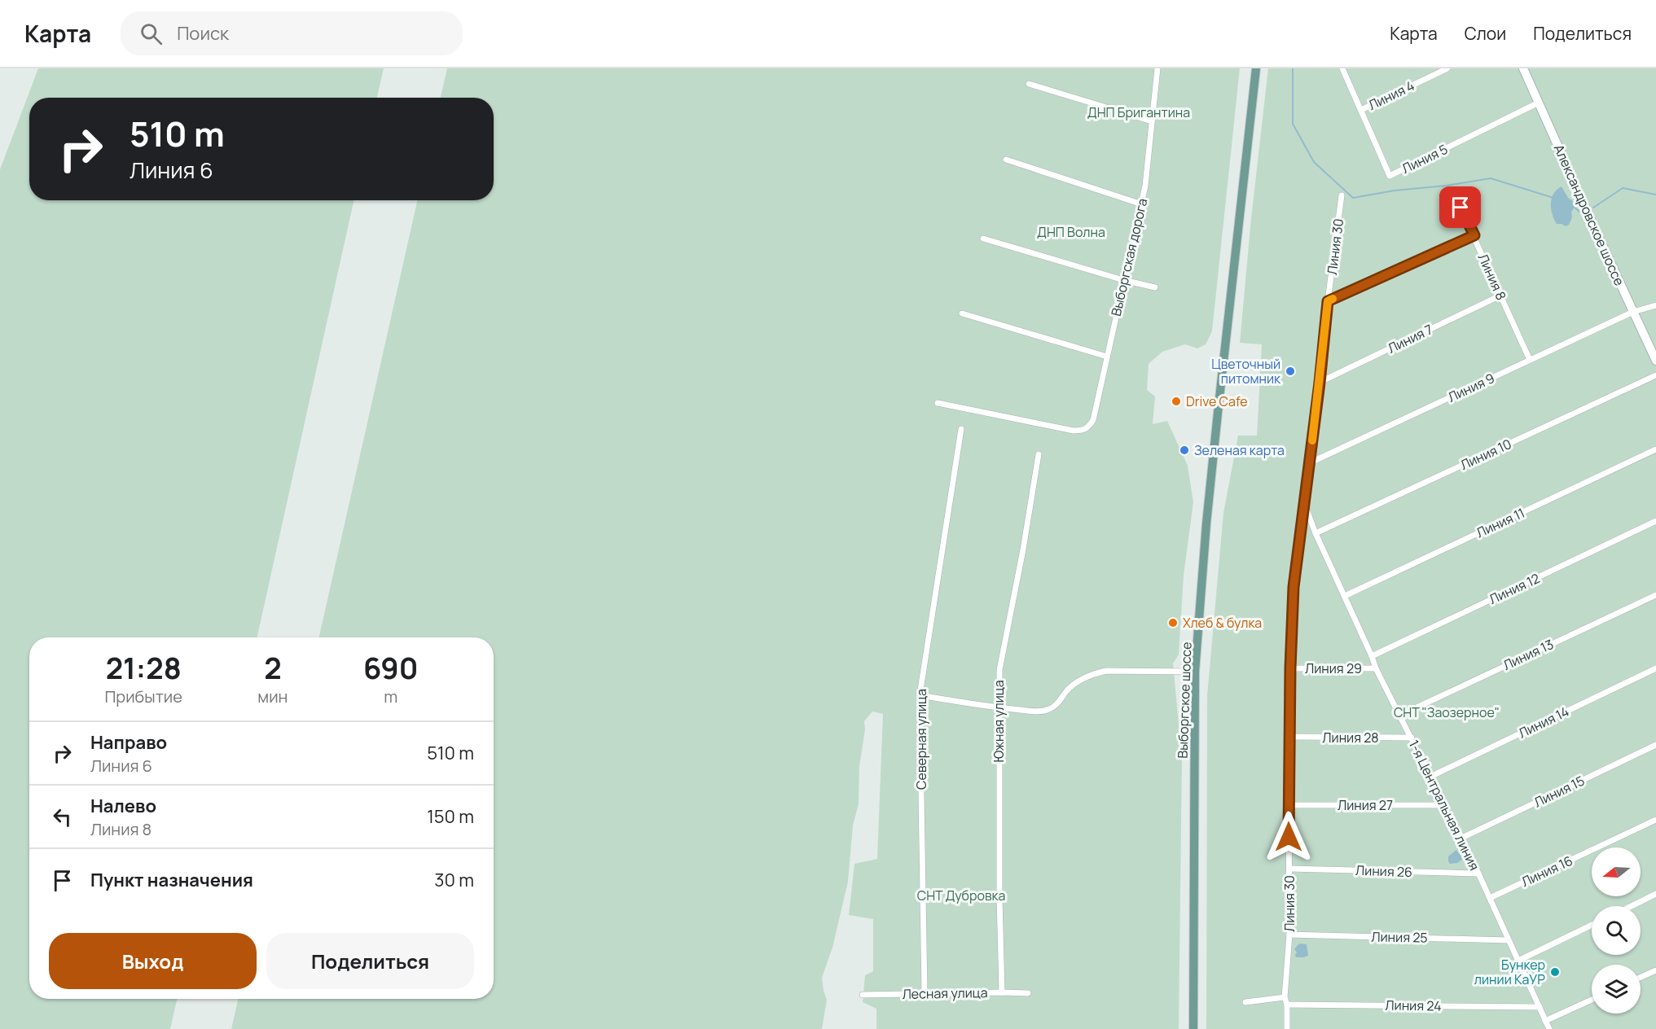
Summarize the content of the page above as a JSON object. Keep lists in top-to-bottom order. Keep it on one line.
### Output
{"streets":{"main road":["Выборгское шоссе"],"street":["Линия 4","Линия 5","Александровское шоссе","Линия 30","Выборгская дорога","Линия 8","Линия 7","Линия 9","Линия 10","Линия 11","Линия 12","Линия 13","Линия 29","Южная улица","Линия 14","Линия 28","Северная улица","Линия 15","Линия 27","1-я Центральная линия","Линия 26","Линия 16","Линия 25","Лесная улица","Линия 24"]},"crossings":[["Линия 4","Линия 5"],["Линия 5","Александровское шоссе"],["Александровское шоссе","Линия 9"],["Линия 30","Линия 7"],["Линия 30","Линия 9"],["Линия 30","Линия 29"],["Линия 30","Линия 28"],["Линия 30","Линия 27"],["Линия 30","1-я Центральная линия"],["Линия 30","Линия 26"],["Линия 30","Линия 25"],["Линия 30","Линия 24"],["Линия 8","Линия 7"],["Линия 8","Линия 9"],["Линия 10","1-я Центральная линия"],["Линия 11","1-я Центральная линия"],["Линия 12","1-я Центральная линия"],["Линия 13","1-я Центральная линия"],["Линия 29","1-я Центральная линия"],["Южная улица","Лесная улица"],["Линия 14","1-я Центральная линия"],["Линия 28","1-я Центральная линия"],["Северная улица","Лесная улица"],["Линия 15","1-я Центральная линия"],["Линия 27","1-я Центральная линия"],["1-я Центральная линия","Линия 26"],["1-я Центральная линия","Линия 16"],["1-я Центральная линия","Линия 25"],["1-я Центральная линия","Линия 24"]],"parks":["ДНП Бригантина","ДНП Волна","СНТ \"Заозерное\"","СНТ Дубровка"],"places":["Цветочный питомник","Drive Cafe","Зеленая карта","Хлеб & булка","Бункер линии КаУР"],"north":"left","page":{"header":"Карта","search":"Поиск","nav":["Карта","Слои","Поделиться"],"turn":["510 m","Линия 6"],"eta":["21:28","Прибытие","2","мин","690","m"],"list":[{"name":"Направо","note":"Линия 6","value":"510 m"},{"name":"Налево","note":"Линия 8","value":"150 m"},{"name":"Пункт назначения","value":"30 m"}],"buttons":["Выход","Поделиться"]}}
